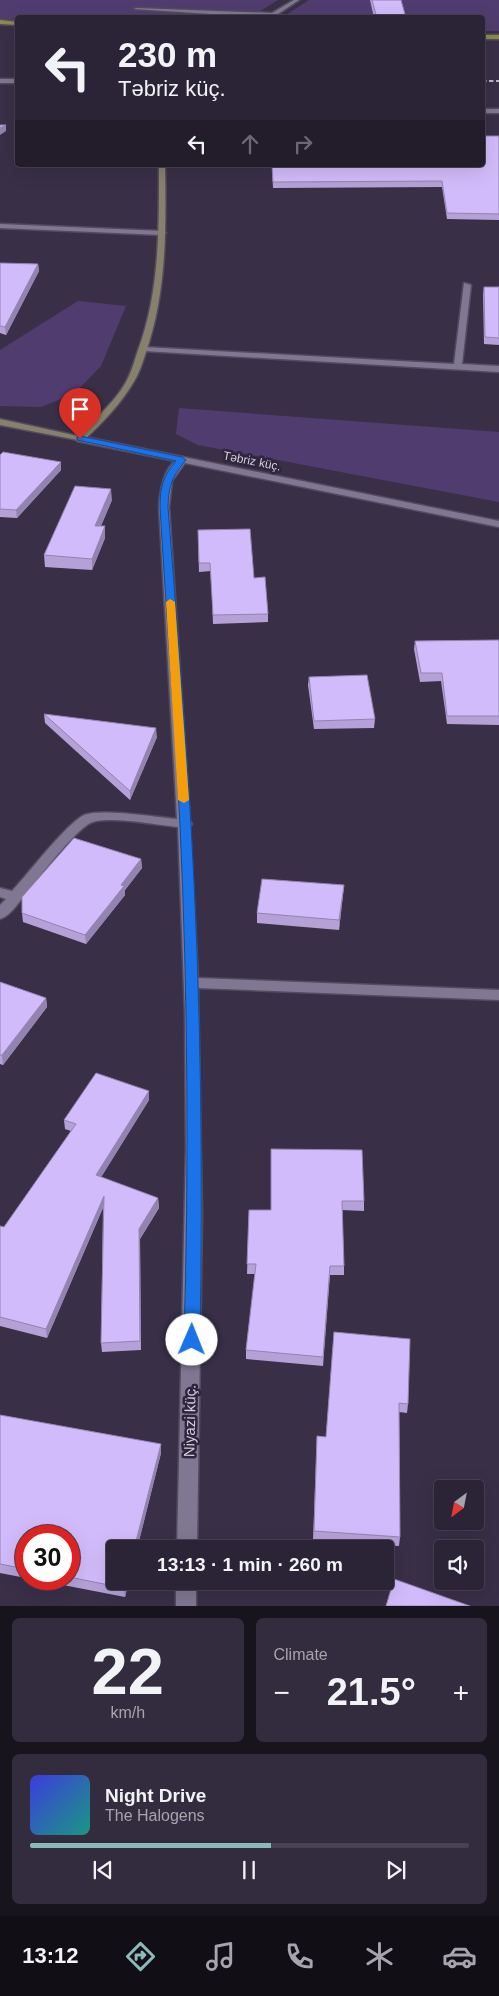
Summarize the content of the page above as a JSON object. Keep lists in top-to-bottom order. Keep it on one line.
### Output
{"streets":{"main road":["Təbriz küç."],"street":["Niyazi küç."]},"crossings":[["Təbriz küç.","Niyazi küç."]],"north":"bottom left","page":{"turn":["230 m","Təbriz küç."],"limit":"30","trip":"13:13 · 1 min · 260 m","tile":[["22","km/h"],"Climate"],"heat":["−","21.5°","+"],"song":["Night Drive","The Halogens"],"tabs":"13:12"}}
